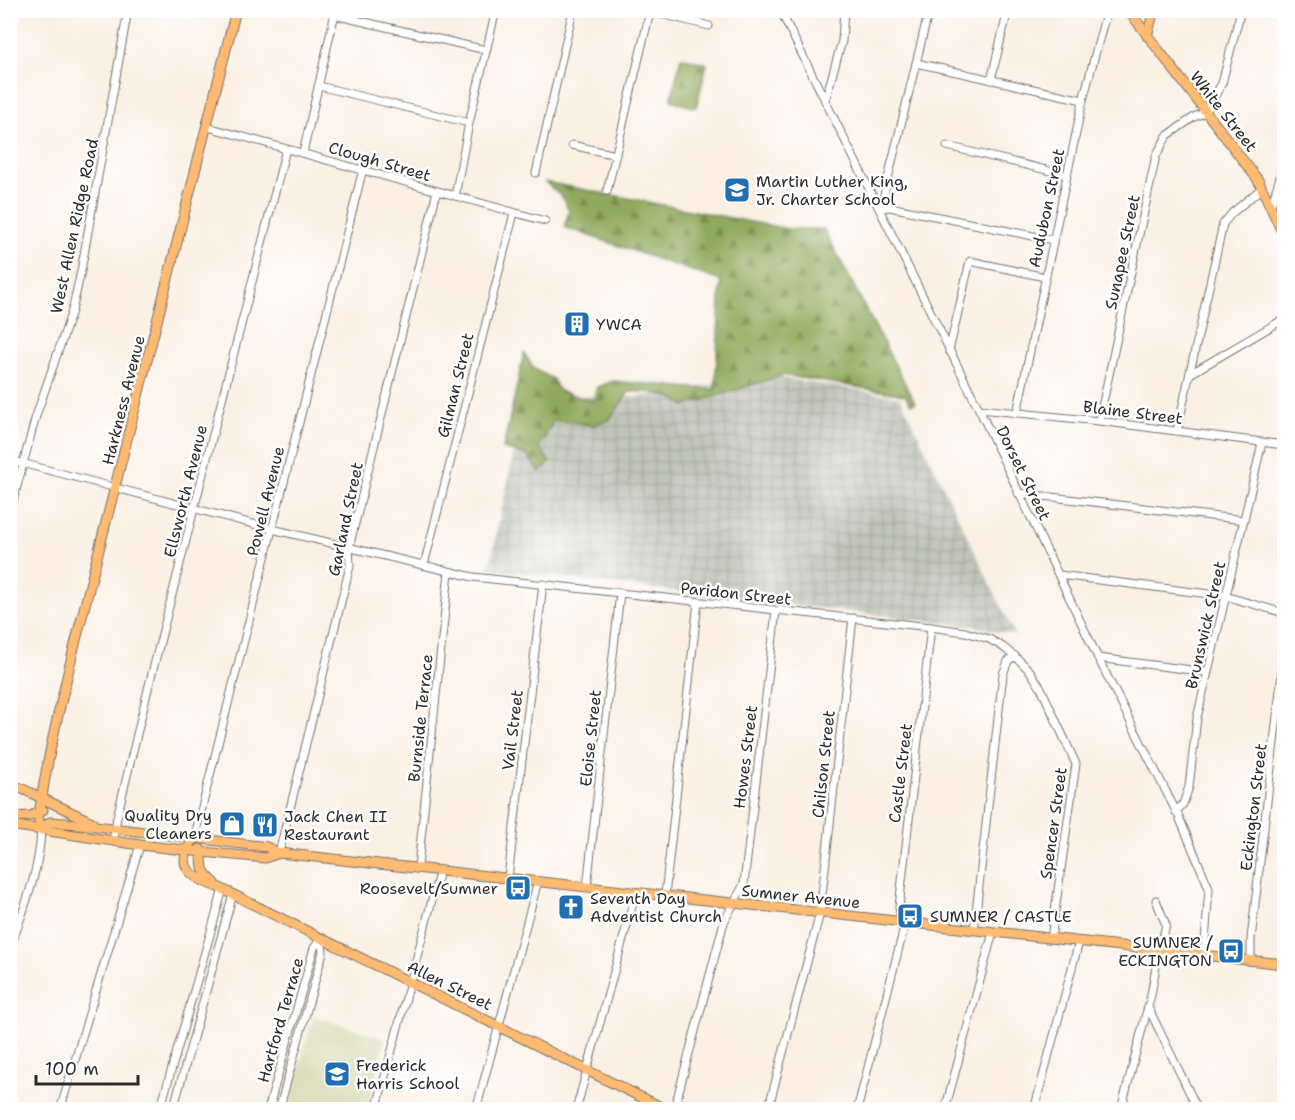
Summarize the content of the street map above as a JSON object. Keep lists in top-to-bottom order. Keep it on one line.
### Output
{"streets":{"main road":["White Street","Harkness Avenue","Sumner Avenue","Allen Street"],"street":["Clough Street","Audubon Street","West Allen Ridge Road","Sunapee Street","Gilman Street","Blaine Street","Dorset Street","Ellsworth Avenue","Powell Avenue","Garland Street","Paridon Street","Brunswick Street","Burnside Terrace","Vail Street","Eloise Street","Howes Street","Chilson Street","Castle Street","Eckington Street","Spencer Street","Hartford Terrace"]},"crossings":[["White Street","Sunapee Street"],["Clough Street","Gilman Street"],["Clough Street","Harkness Avenue"],["Clough Street","Ellsworth Avenue"],["Clough Street","Powell Avenue"],["Clough Street","Garland Street"],["Audubon Street","Blaine Street"],["West Allen Ridge Road","Paridon Street"],["Sunapee Street","Blaine Street"],["Gilman Street","Paridon Street"],["Harkness Avenue","Paridon Street"],["Blaine Street","Dorset Street"],["Blaine Street","Brunswick Street"],["Dorset Street","Brunswick Street"],["Dorset Street","Sumner Avenue"],["Ellsworth Avenue","Paridon Street"],["Ellsworth Avenue","Sumner Avenue"],["Powell Avenue","Paridon Street"],["Powell Avenue","Sumner Avenue"],["Powell Avenue","Allen Street"],["Garland Street","Paridon Street"],["Garland Street","Sumner Avenue"],["Paridon Street","Burnside Terrace"],["Paridon Street","Vail Street"],["Paridon Street","Eloise Street"],["Paridon Street","Howes Street"],["Paridon Street","Chilson Street"],["Paridon Street","Castle Street"],["Paridon Street","Spencer Street"],["Burnside Terrace","Sumner Avenue"],["Vail Street","Sumner Avenue"],["Eloise Street","Sumner Avenue"],["Howes Street","Sumner Avenue"],["Chilson Street","Sumner Avenue"],["Castle Street","Sumner Avenue"],["Eckington Street","Sumner Avenue"],["Spencer Street","Sumner Avenue"],["Sumner Avenue","Allen Street"],["Allen Street","Hartford Terrace"]],"places":{"school or university":["Martin Luther King, Jr. Charter School","Frederick Harris School"],"building":["YWCA"],"shop":["Quality Dry Cleaners"],"restaurant":["Jack Chen II Restaurant"],"bus stop":["Roosevelt/Sumner","SUMNER / CASTLE","SUMNER / ECKINGTON"],"church":["Seventh Day Adventist Church"]},"scale_bar":"100 m"}
